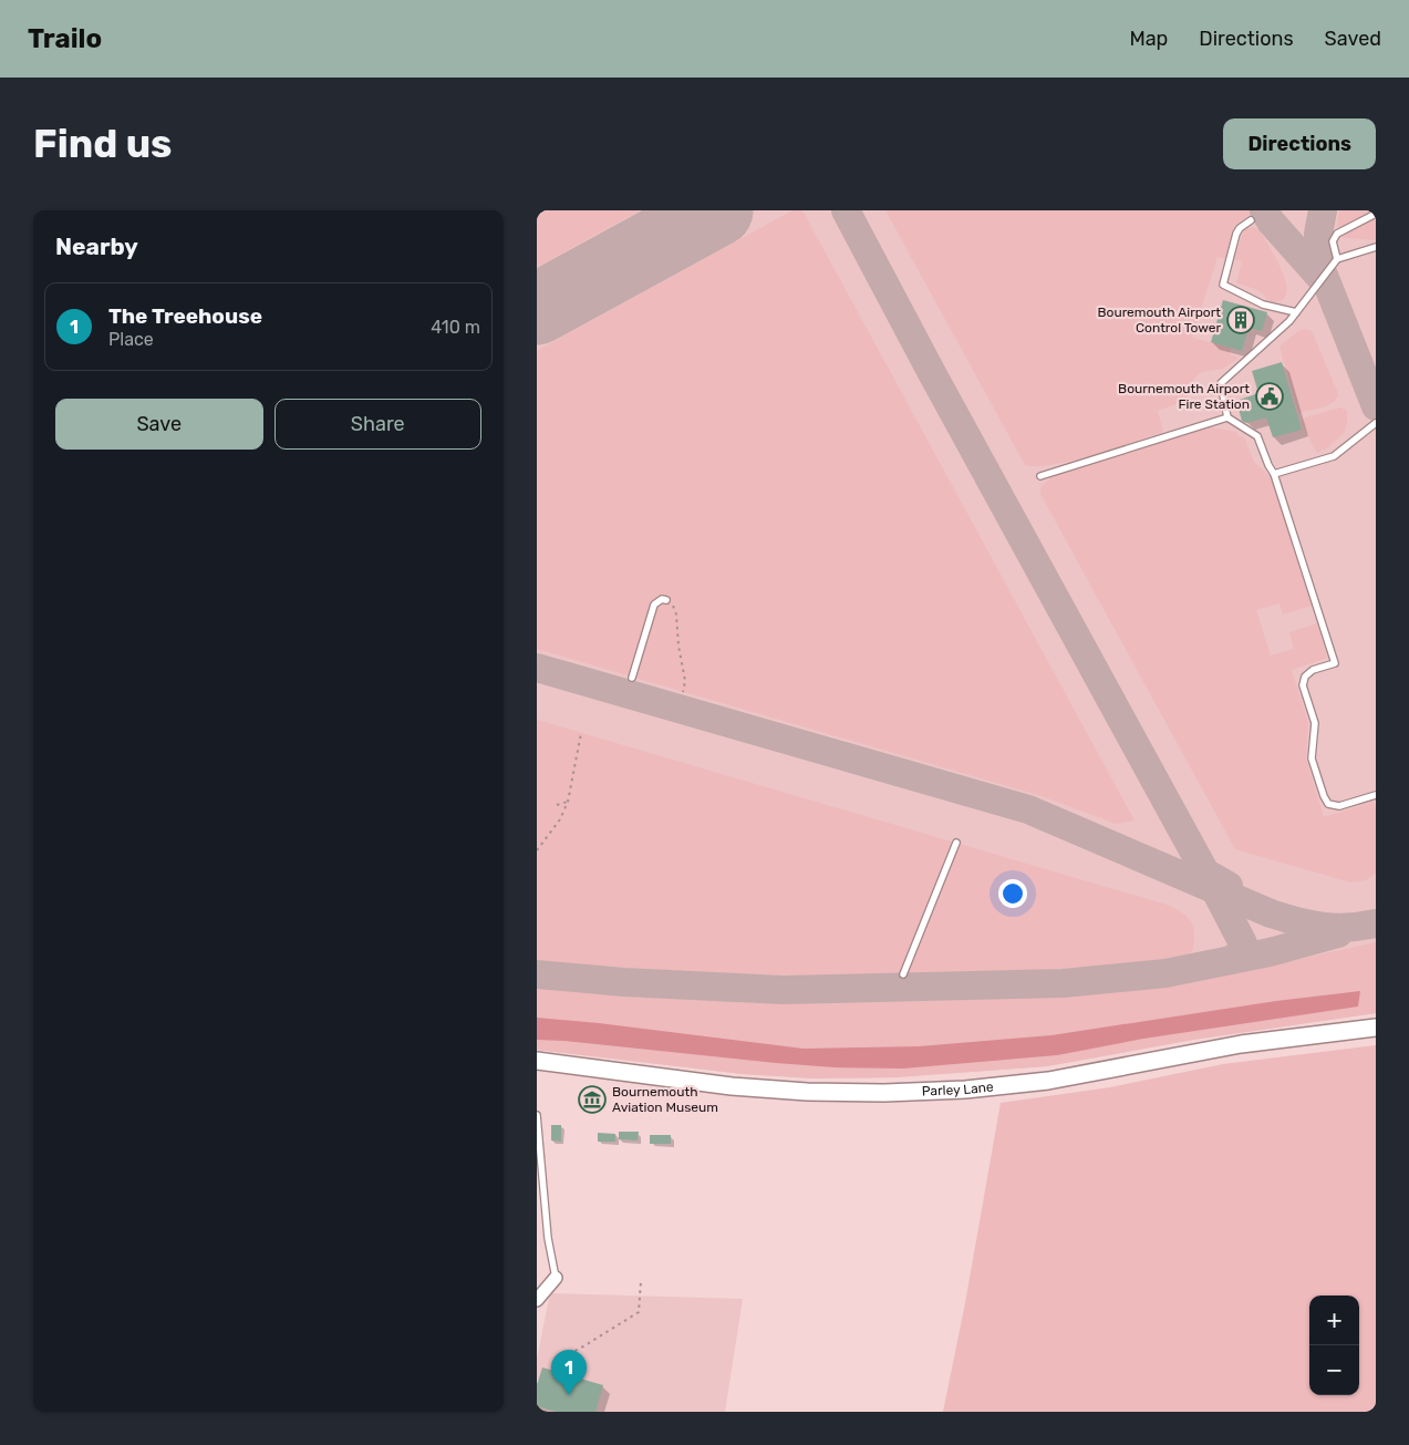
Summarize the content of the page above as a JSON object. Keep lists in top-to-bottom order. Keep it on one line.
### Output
{"streets":{"main road":["Parley Lane"]},"places":{"building":["Bouremouth Airport Control Tower"],"public building":["Bournemouth Airport Fire Station"],"museum":["Bournemouth Aviation Museum"]},"page":{"header":"Trailo","nav":["Map","Directions","Saved"],"buttons":["Directions",["Save","Share"]],"title":"Find us","heading":"Nearby","list":[{"mark":"1","name":"The Treehouse","note":"Place","value":"410 m"}],"map_buttons":["+","−"],"pins":"1"}}
